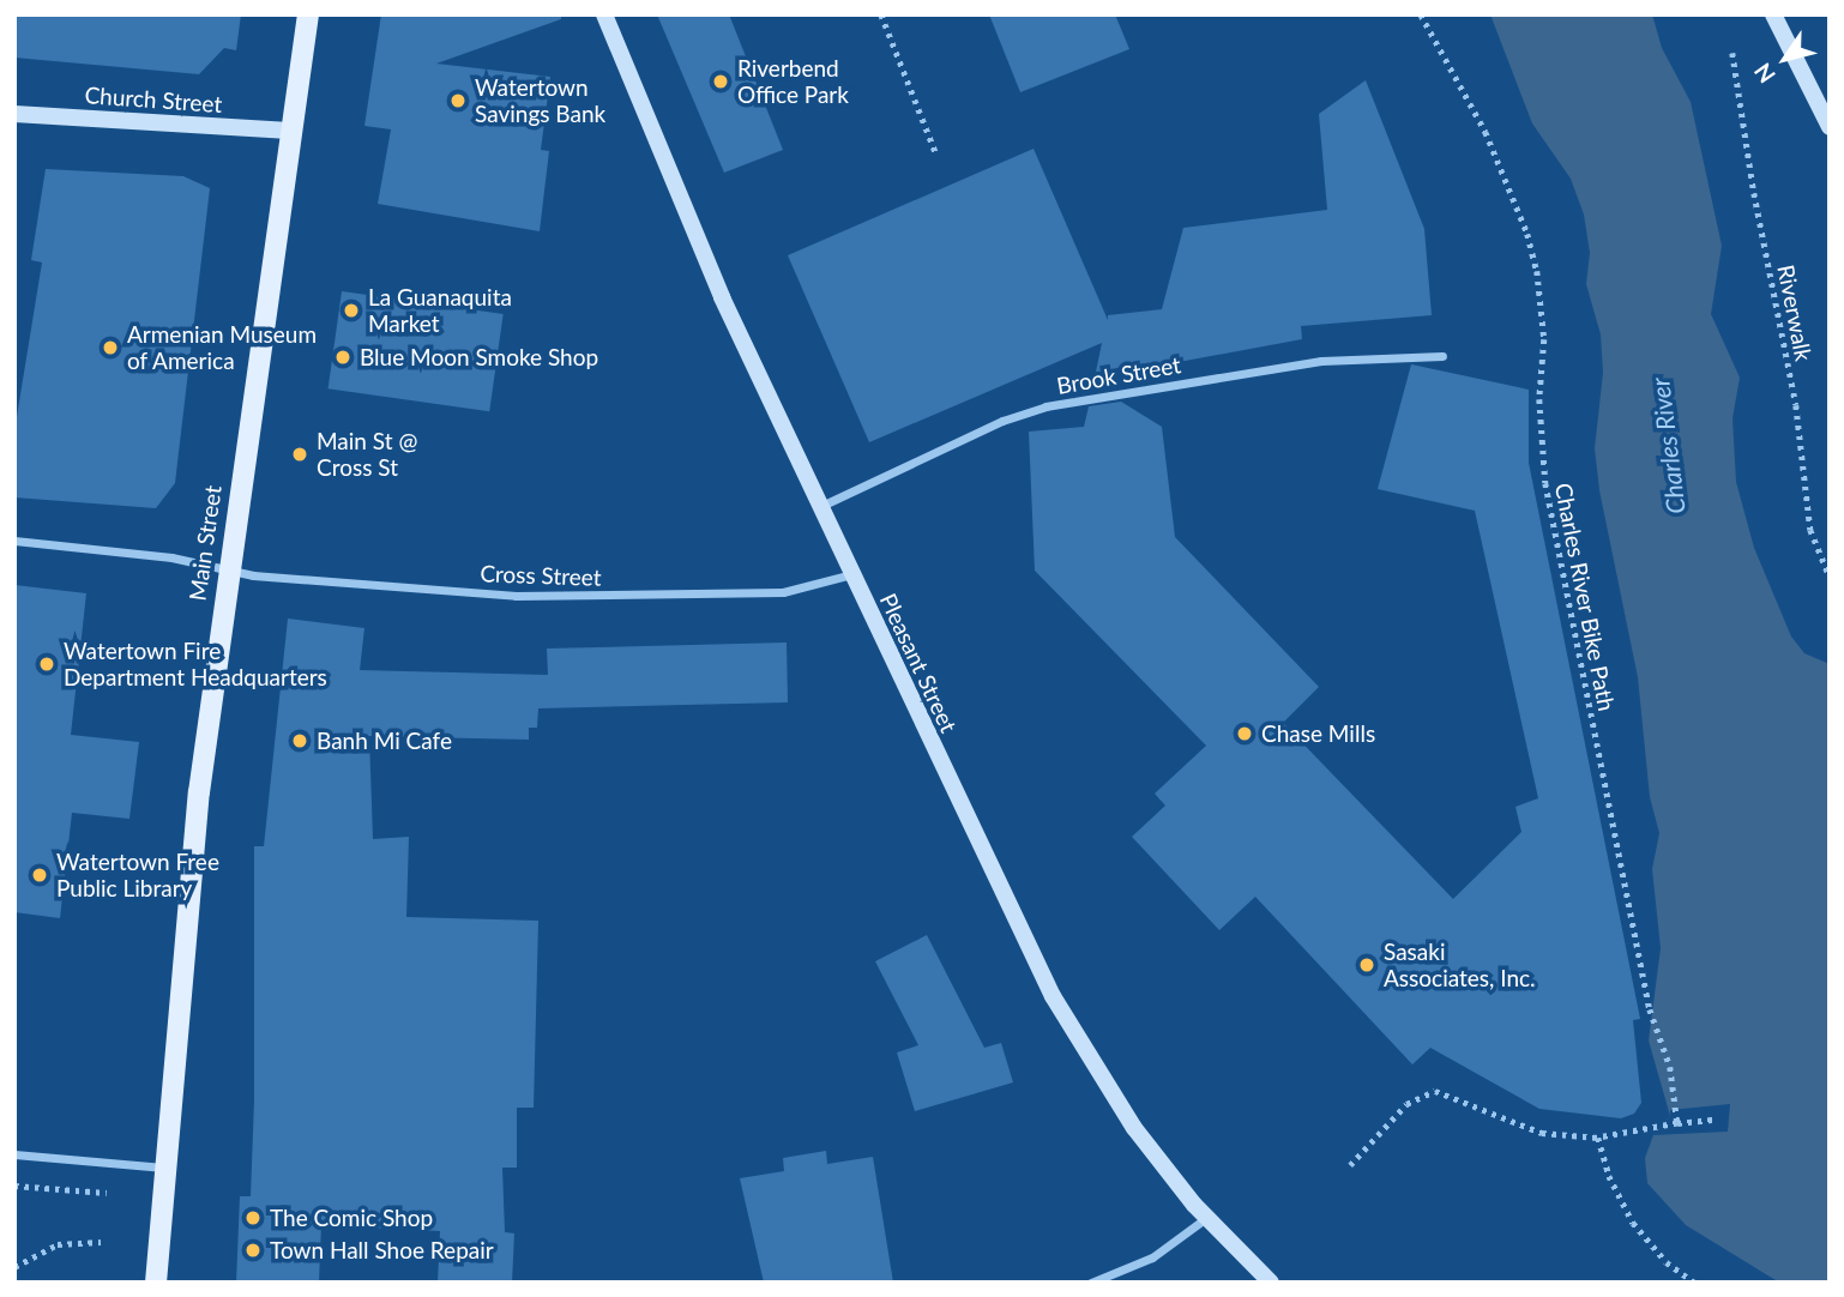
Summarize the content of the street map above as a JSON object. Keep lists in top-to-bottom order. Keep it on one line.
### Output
{"streets":{"main road":["Main Street"],"street":["Church Street","Brook Street","Cross Street","Pleasant Street"],"path":["Riverwalk","Charles River Bike Path"]},"crossings":[["Church Street","Main Street"],["Brook Street","Pleasant Street"],["Main Street","Cross Street"],["Cross Street","Pleasant Street"]],"water":["Charles River"],"places":["Riverbend Office Park","Watertown Savings Bank","La Guanaquita Market","Armenian Museum of America","Blue Moon Smoke Shop","Main St @ Cross St","Watertown Fire Department Headquarters","Chase Mills","Banh Mi Cafe","Watertown Free Public Library","Sasaki Associates, Inc.","The Comic Shop","Town Hall Shoe Repair"],"north":"bottom left"}
